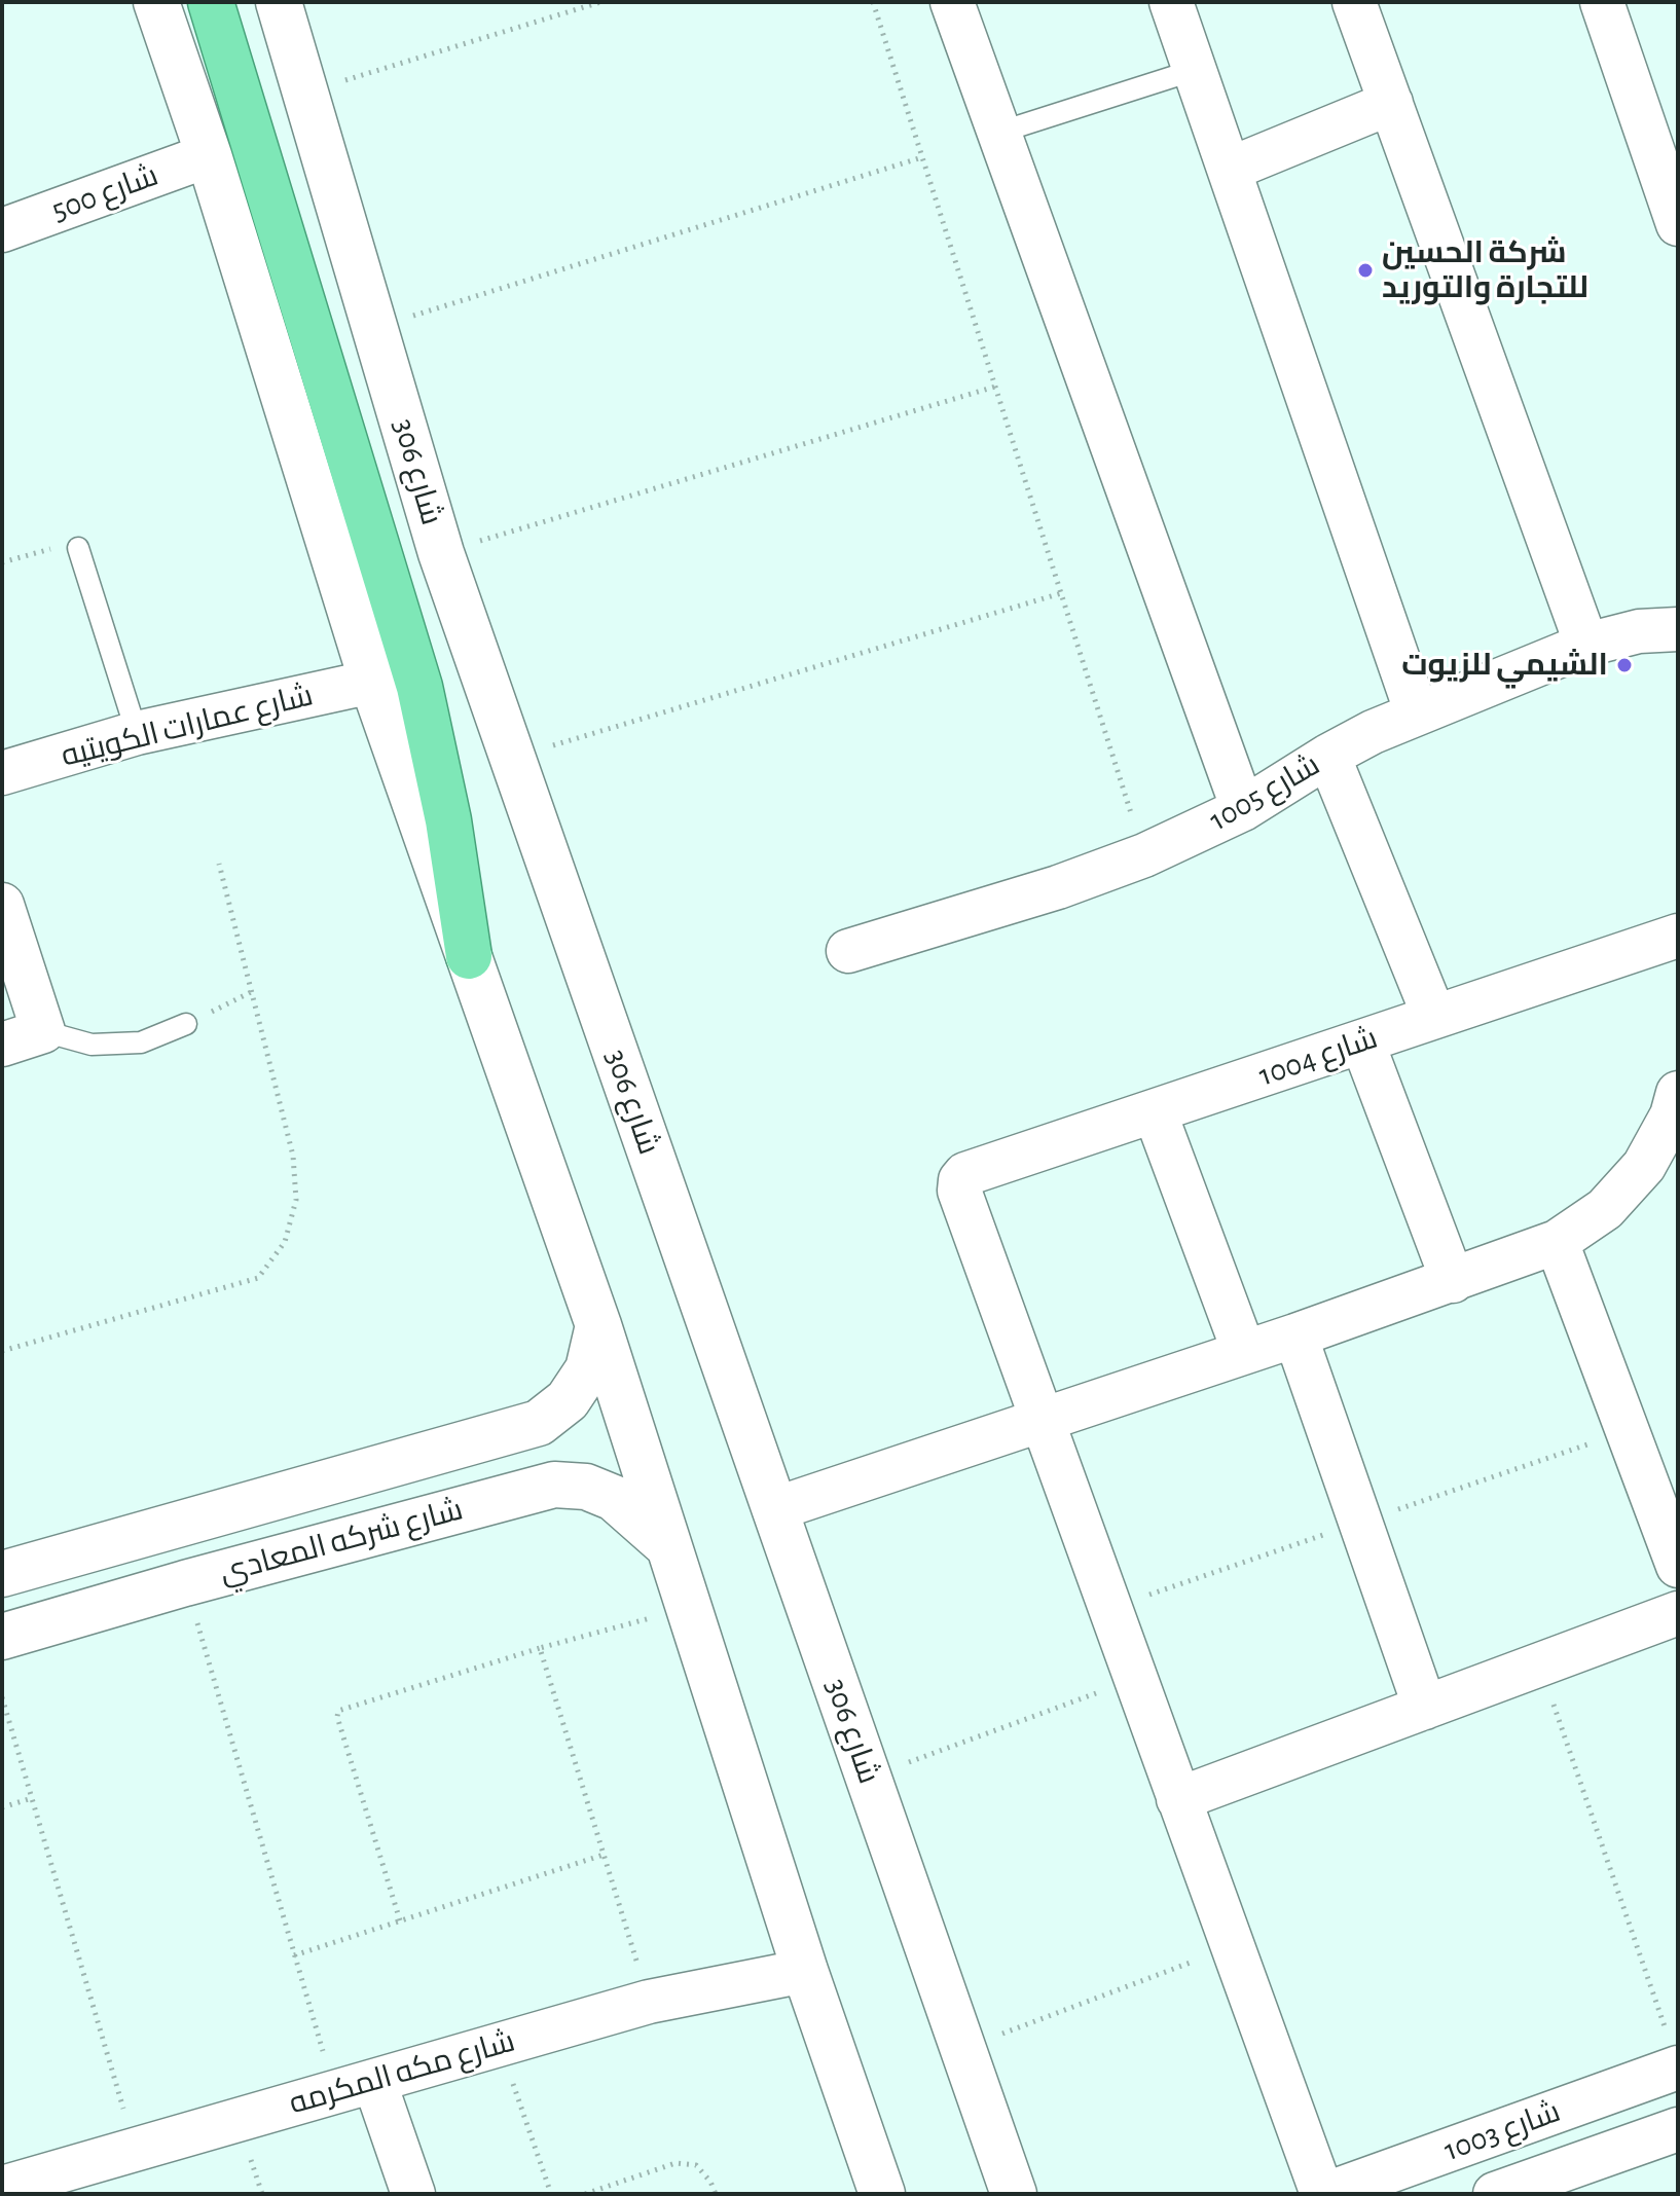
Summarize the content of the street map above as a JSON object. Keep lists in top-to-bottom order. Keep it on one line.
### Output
{"streets":{"street":["شارع 500","شارع 306","شارع عمارات الكويتيه","شارع 1005","شارع 1004","شارع شركه المعادي","شارع مكه المكرمه","شارع 1003"]},"places":["شركة الحسين للتجارة والتوريد","الشيمي للزيوت"]}
